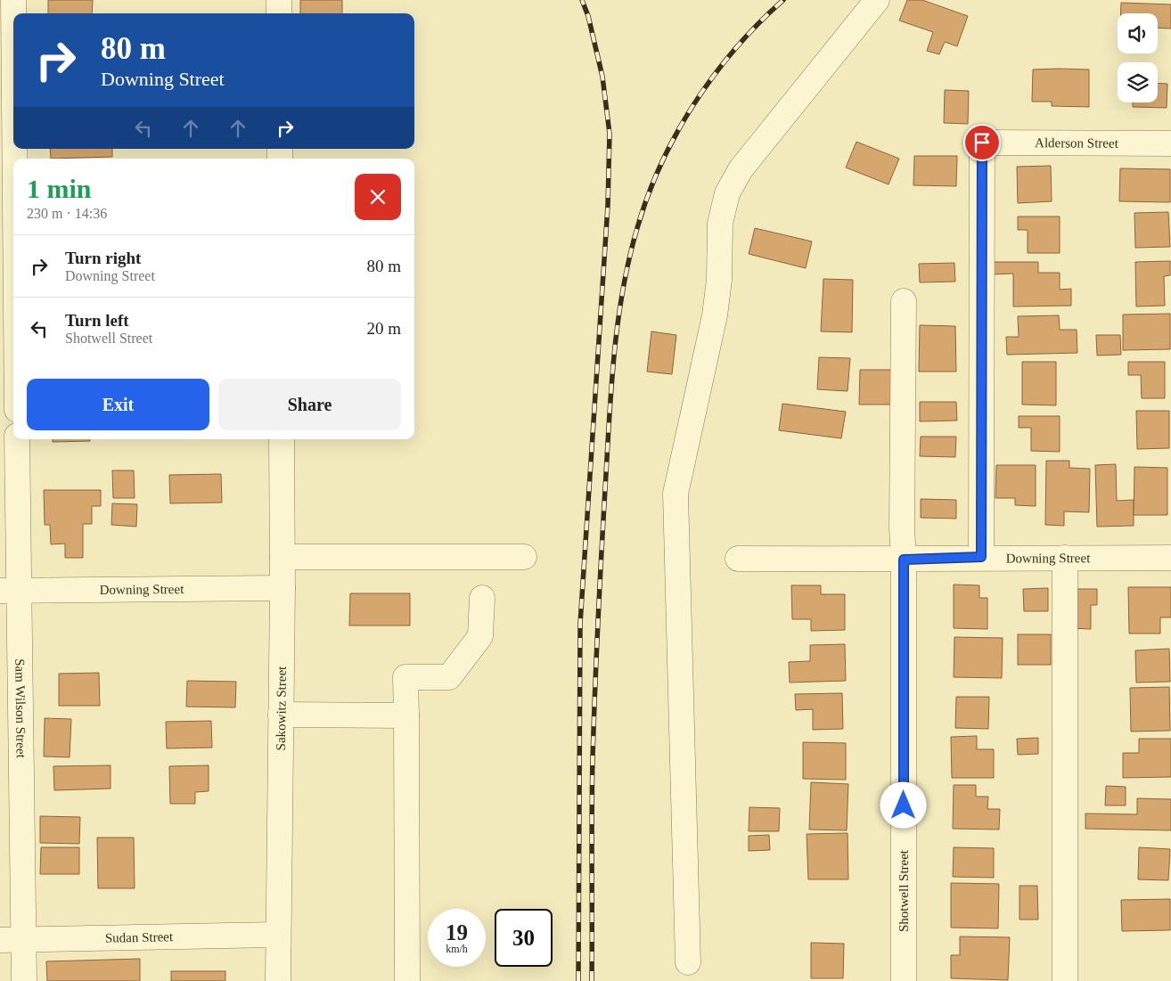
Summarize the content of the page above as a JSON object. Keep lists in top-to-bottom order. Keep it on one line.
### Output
{"streets":{"street":["Alderson Street","Downing Street","Sam Wilson Street","Sakowitz Street","Shotwell Street","Sudan Street"]},"crossings":[["Alderson Street","Downing Street"],["Downing Street","Sam Wilson Street"],["Downing Street","Sakowitz Street"],["Downing Street","Shotwell Street"],["Sam Wilson Street","Sudan Street"],["Sakowitz Street","Sudan Street"]],"page":{"turn":["80 m","Downing Street"],"heading":["1 min","230 m · 14:36"],"list":[{"name":"Turn right","note":"Downing Street","value":"80 m"},{"name":"Turn left","note":"Shotwell Street","value":"20 m"}],"buttons":["Exit","Share"],"speed":"19 km/h","limit":"30"}}
